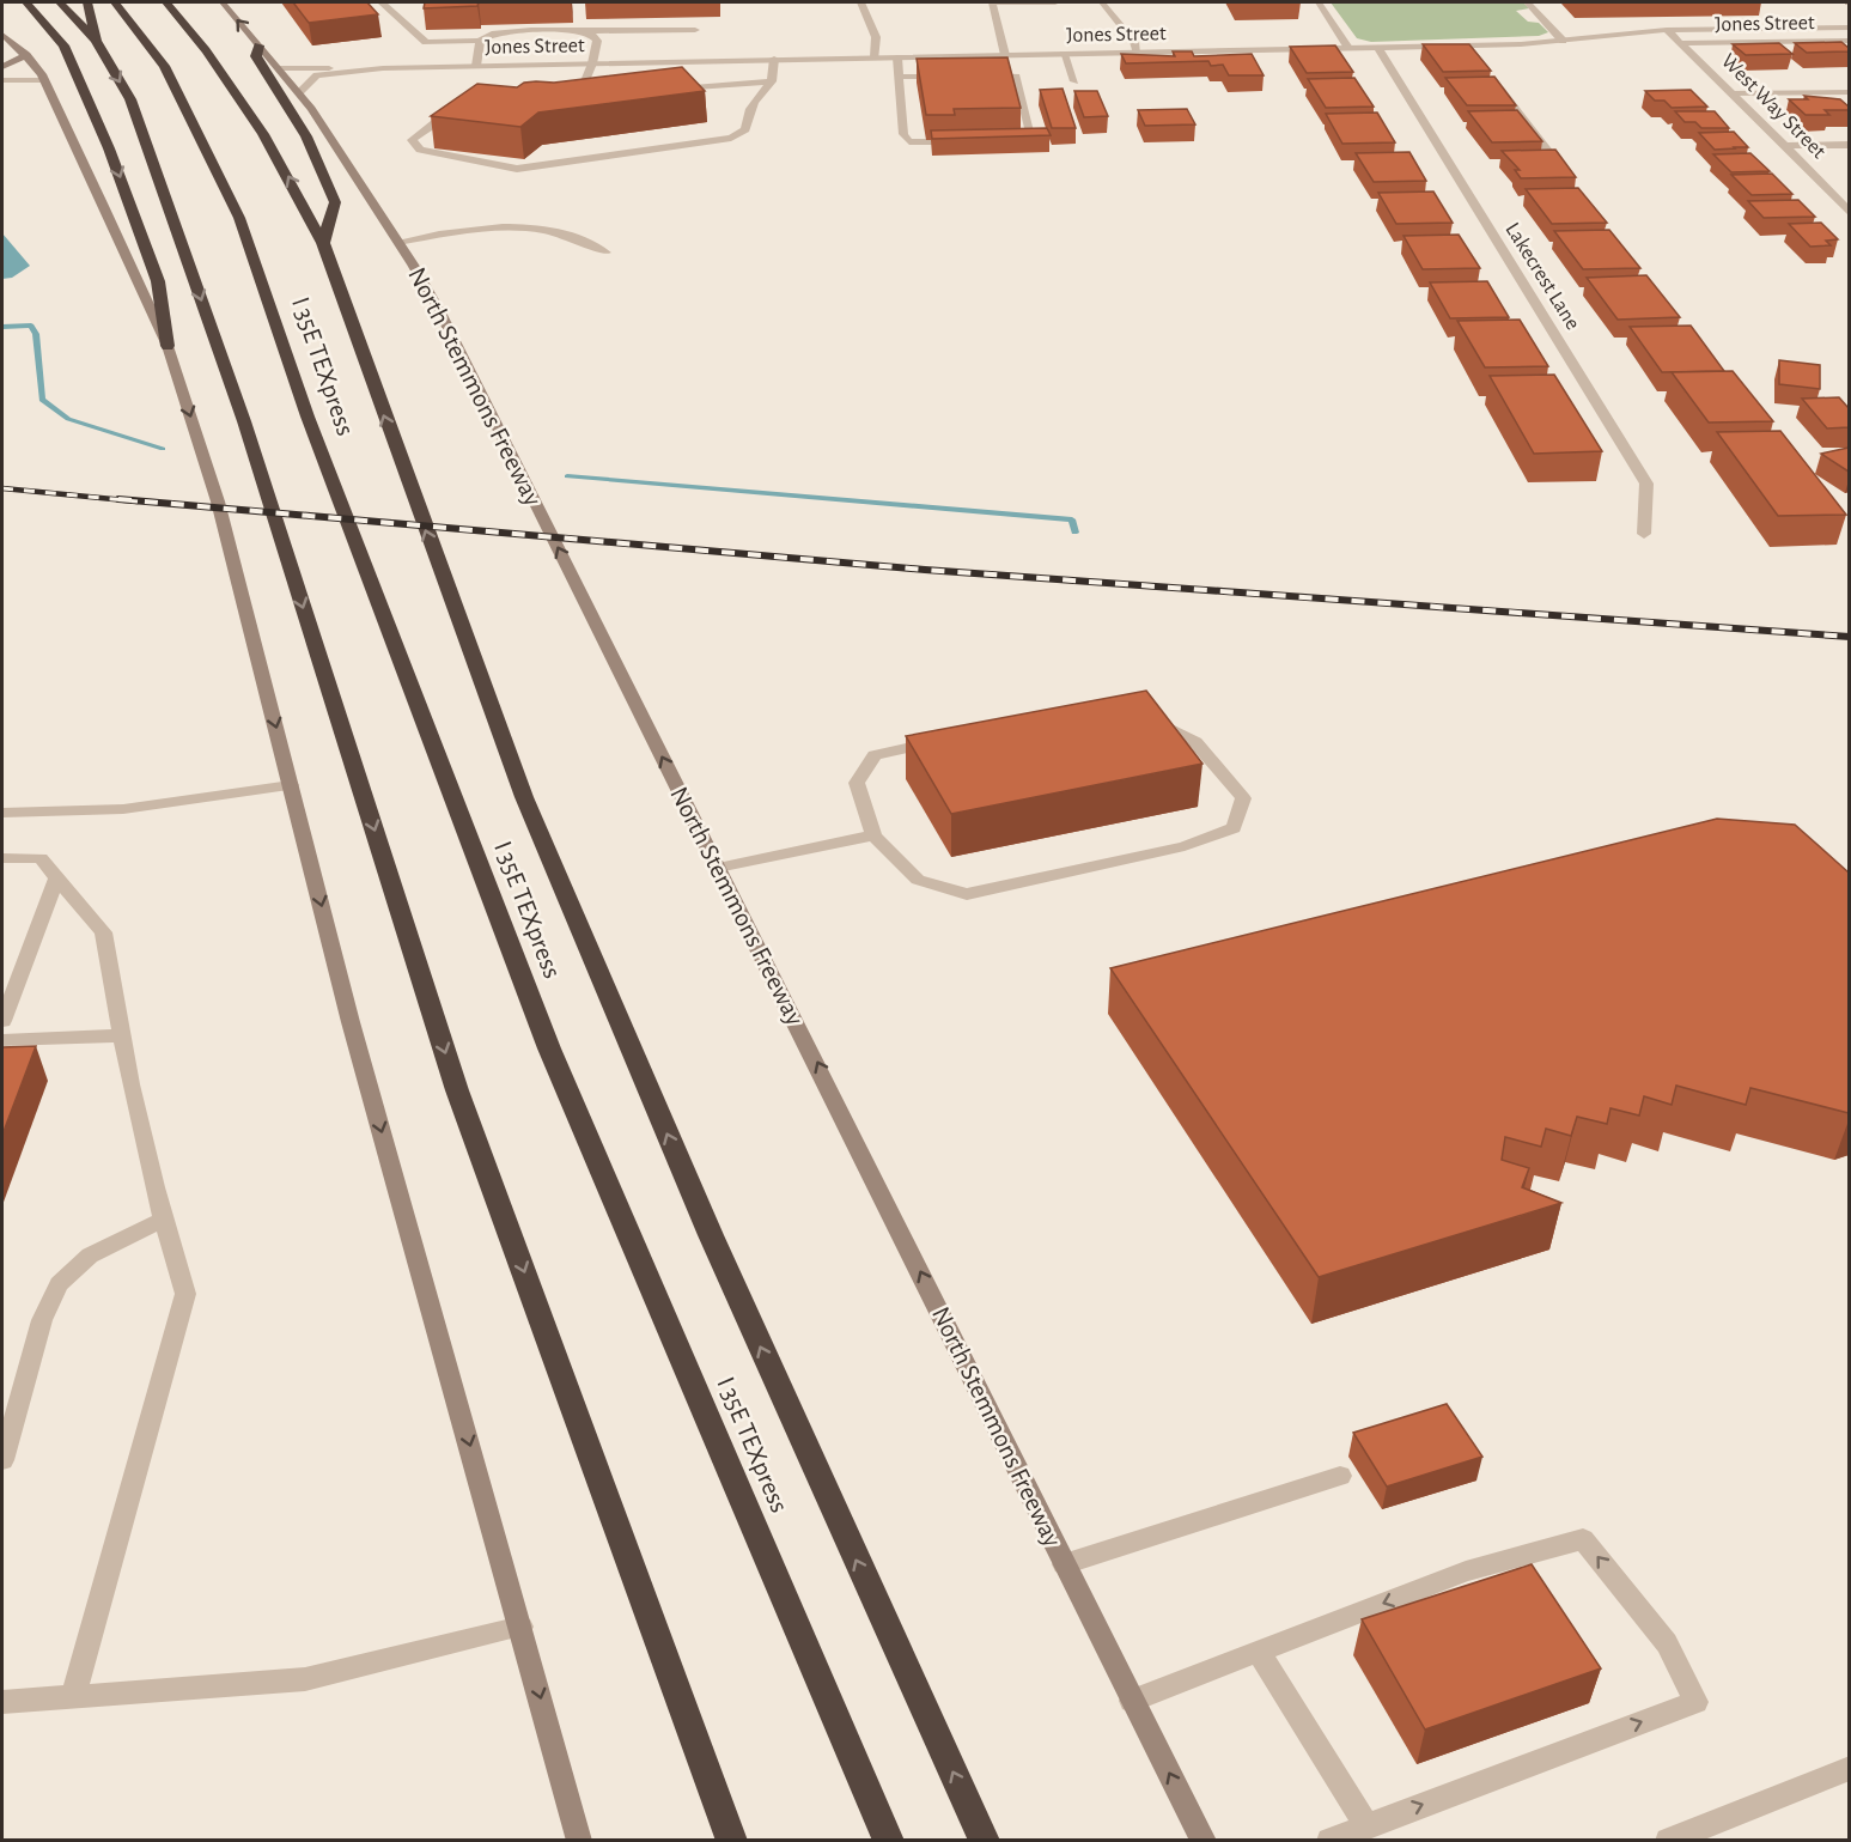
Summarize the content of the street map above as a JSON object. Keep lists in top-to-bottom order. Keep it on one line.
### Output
{"streets":{"highway":["I 35E TEXpress"],"main road":["North Stemmons Freeway"],"street":["Jones Street","West Way Street","Lakecrest Lane"]},"crossings":[["Jones Street","West Way Street"],["Jones Street","Lakecrest Lane"],["Jones Street","North Stemmons Freeway"]],"one_way":["North Stemmons Freeway"]}
